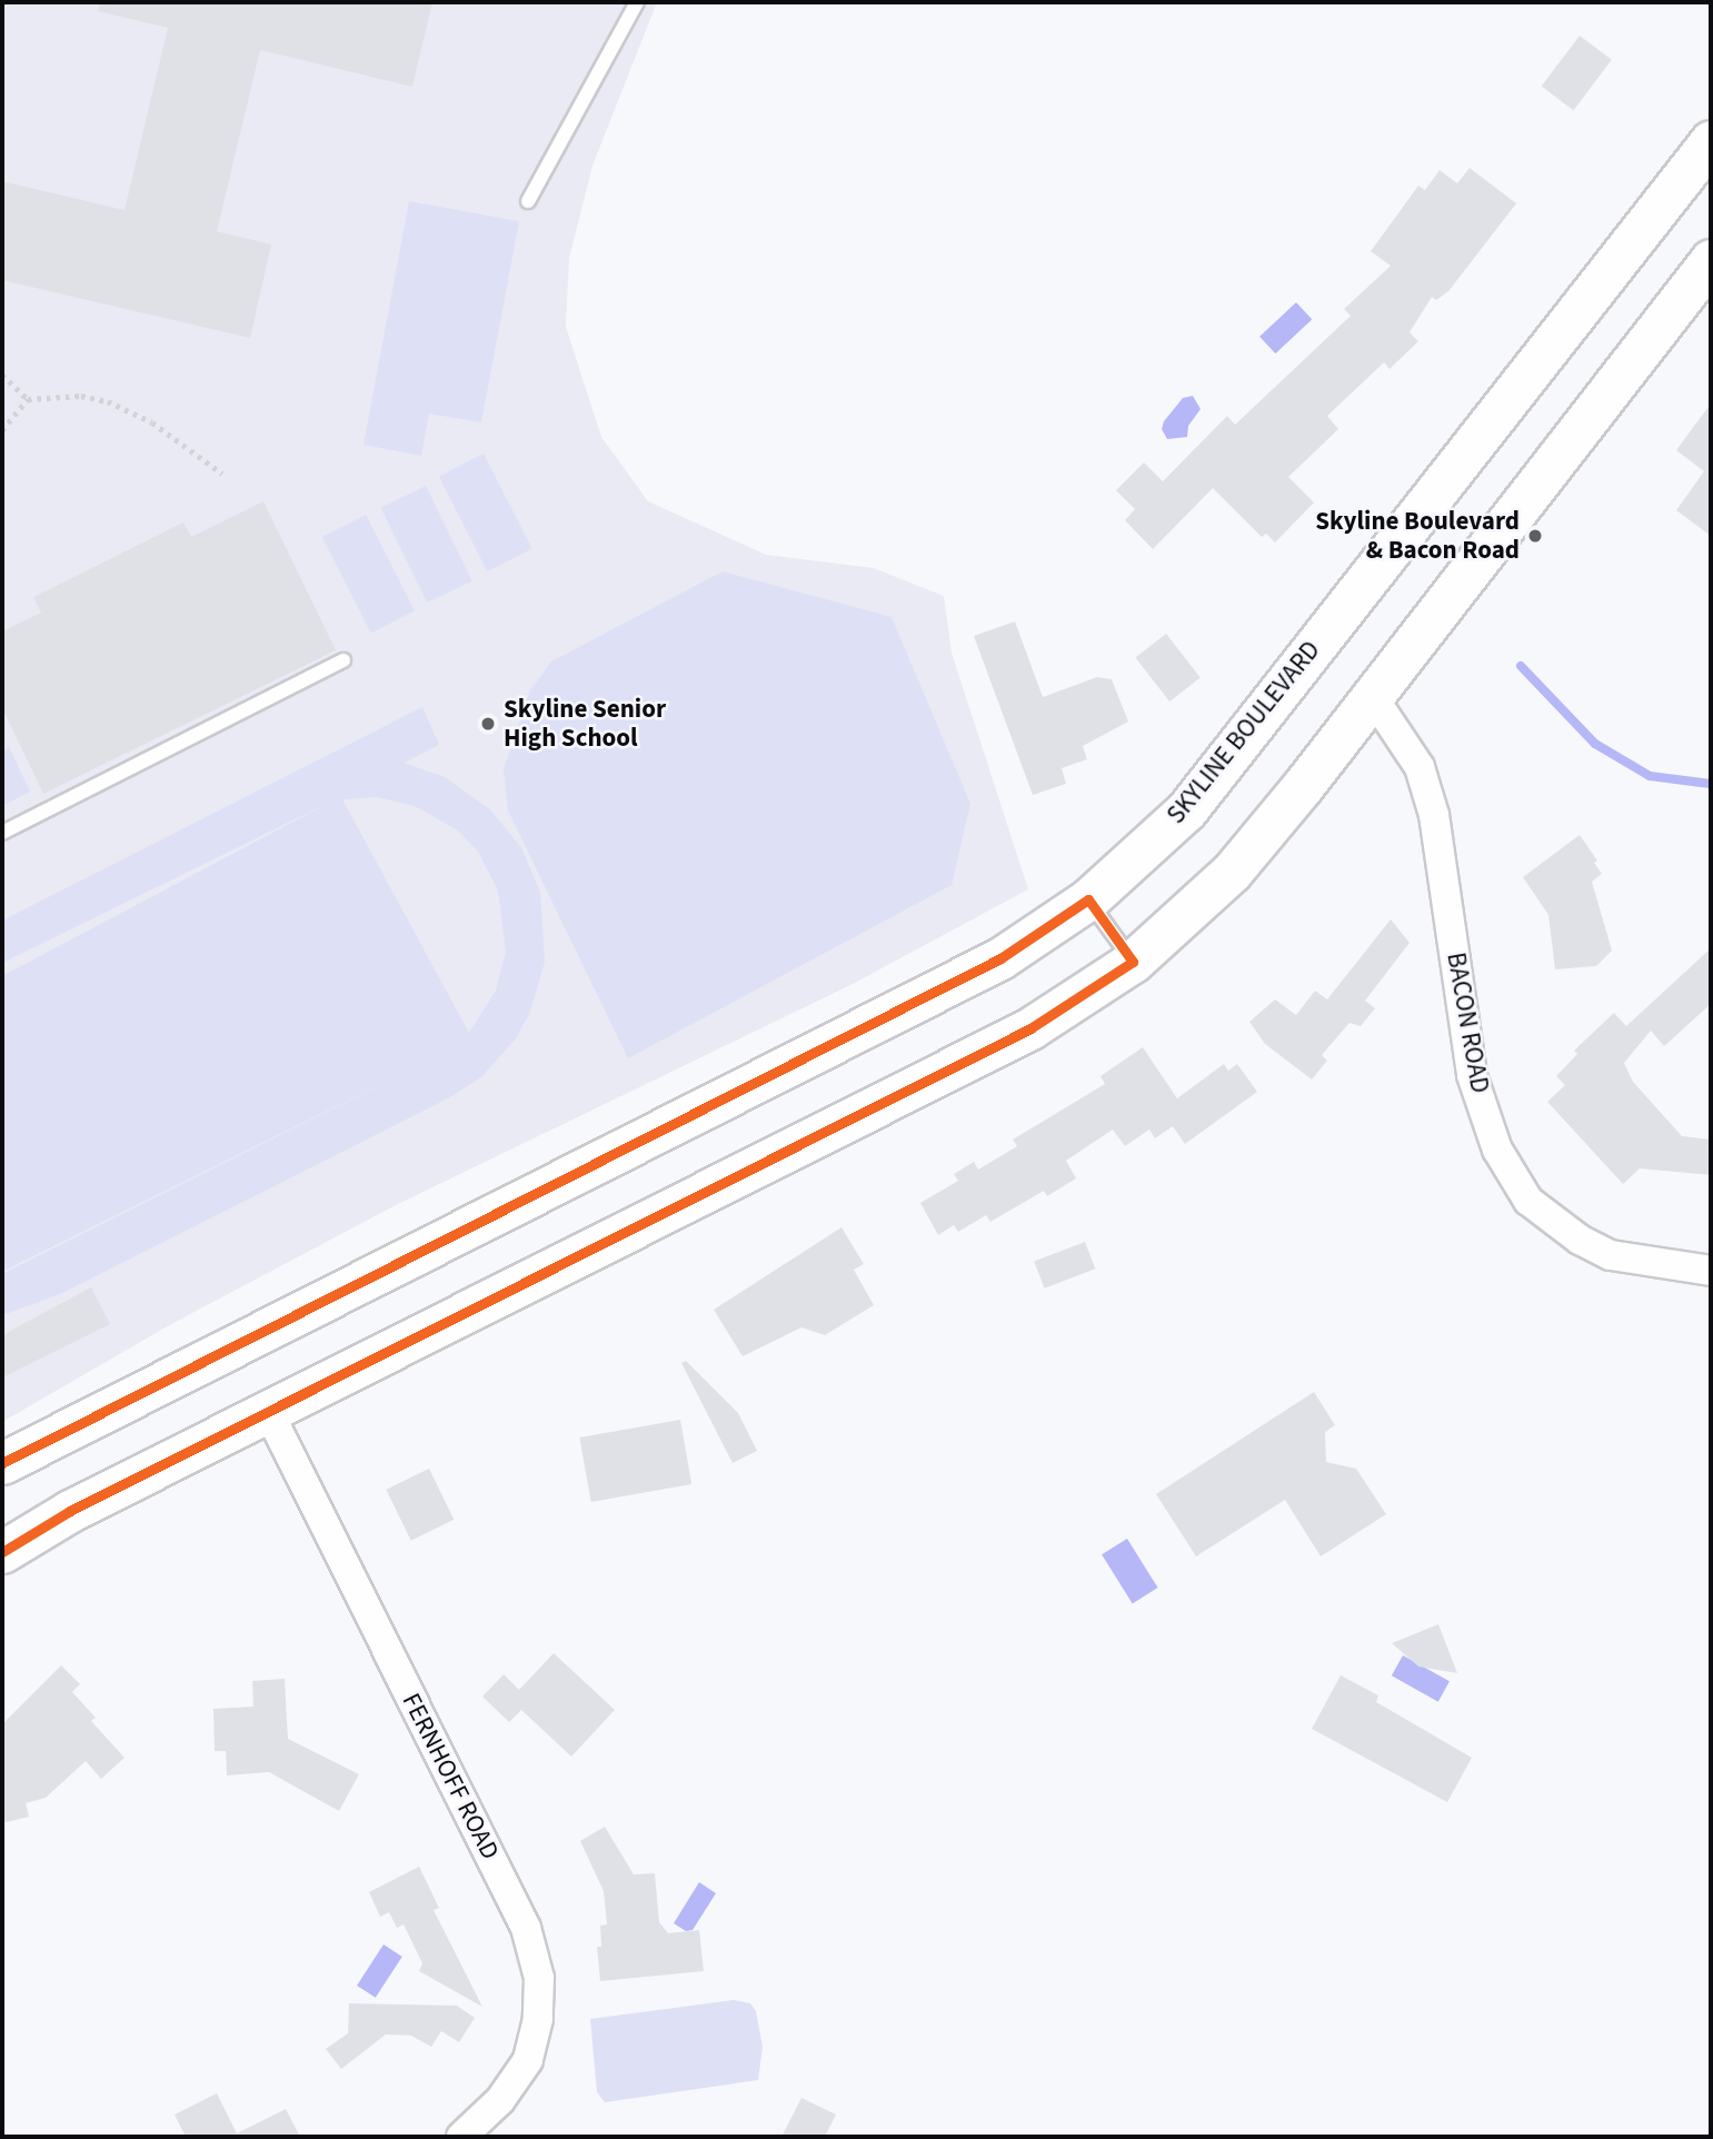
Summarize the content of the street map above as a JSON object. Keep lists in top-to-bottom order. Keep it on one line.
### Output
{"streets":{"main road":["SKYLINE BOULEVARD"],"street":["BACON ROAD","FERNHOFF ROAD"]},"places":["Skyline Boulevard & Bacon Road","Skyline Senior High School"]}
